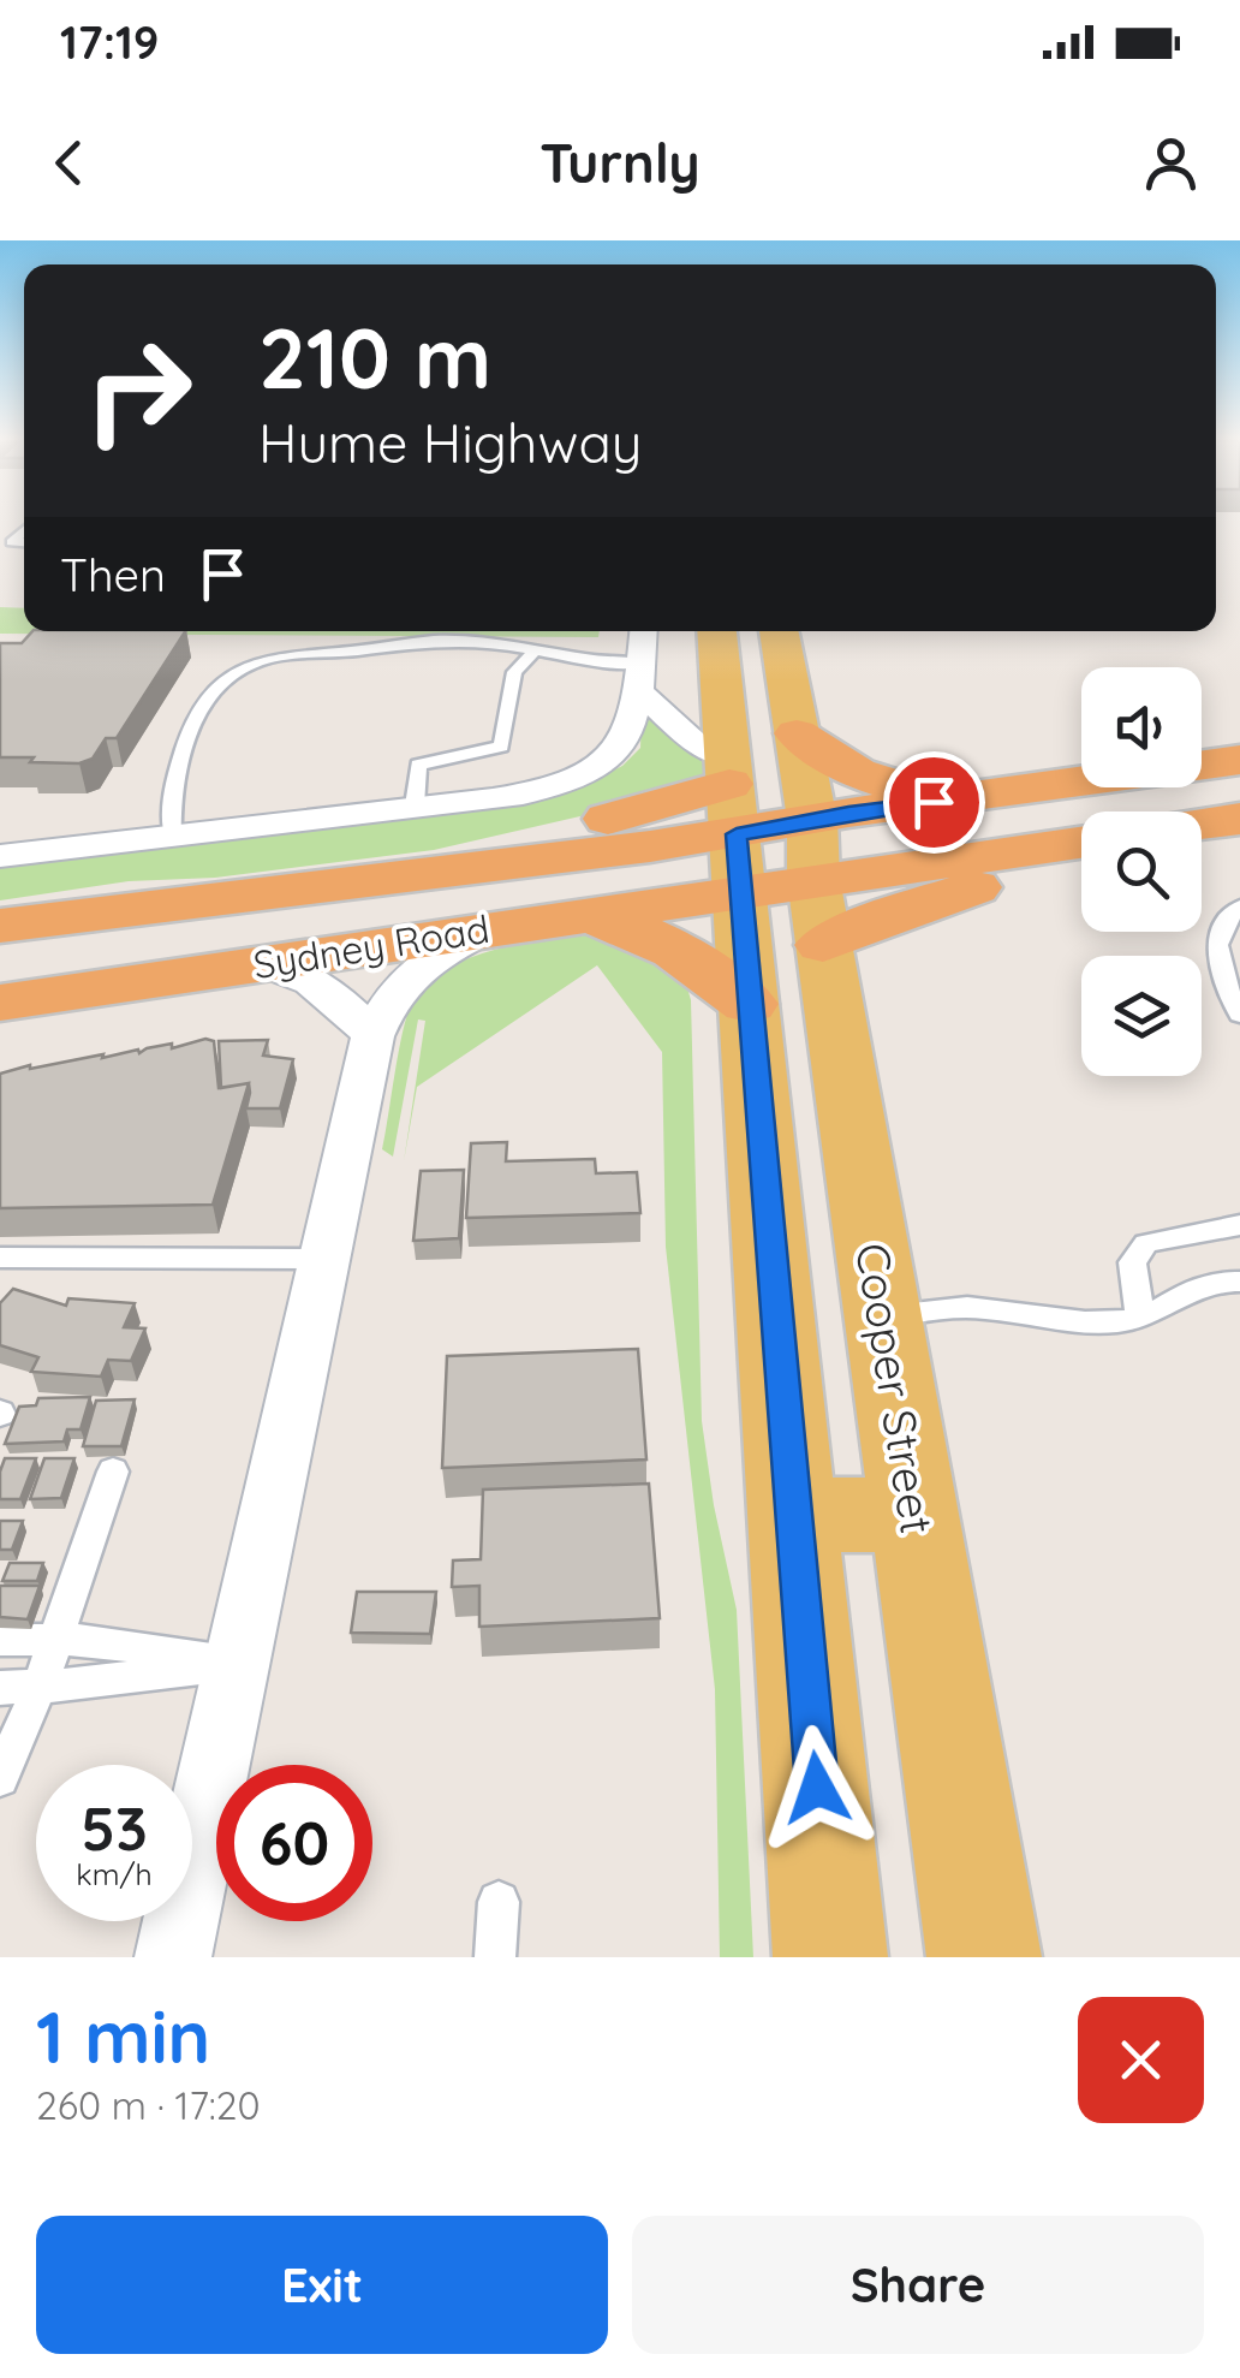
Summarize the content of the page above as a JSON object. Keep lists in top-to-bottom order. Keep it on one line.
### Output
{"streets":{"highway":["Sydney Road"],"main road":["Cooper Street"]},"page":{"status":"17:19","header":"Turnly","turn":["210 m","Hume Highway"],"then":"Then","speed":"53 km/h","limit":"60","heading":["1 min","260 m · 17:20"],"buttons":["Exit","Share"]}}
